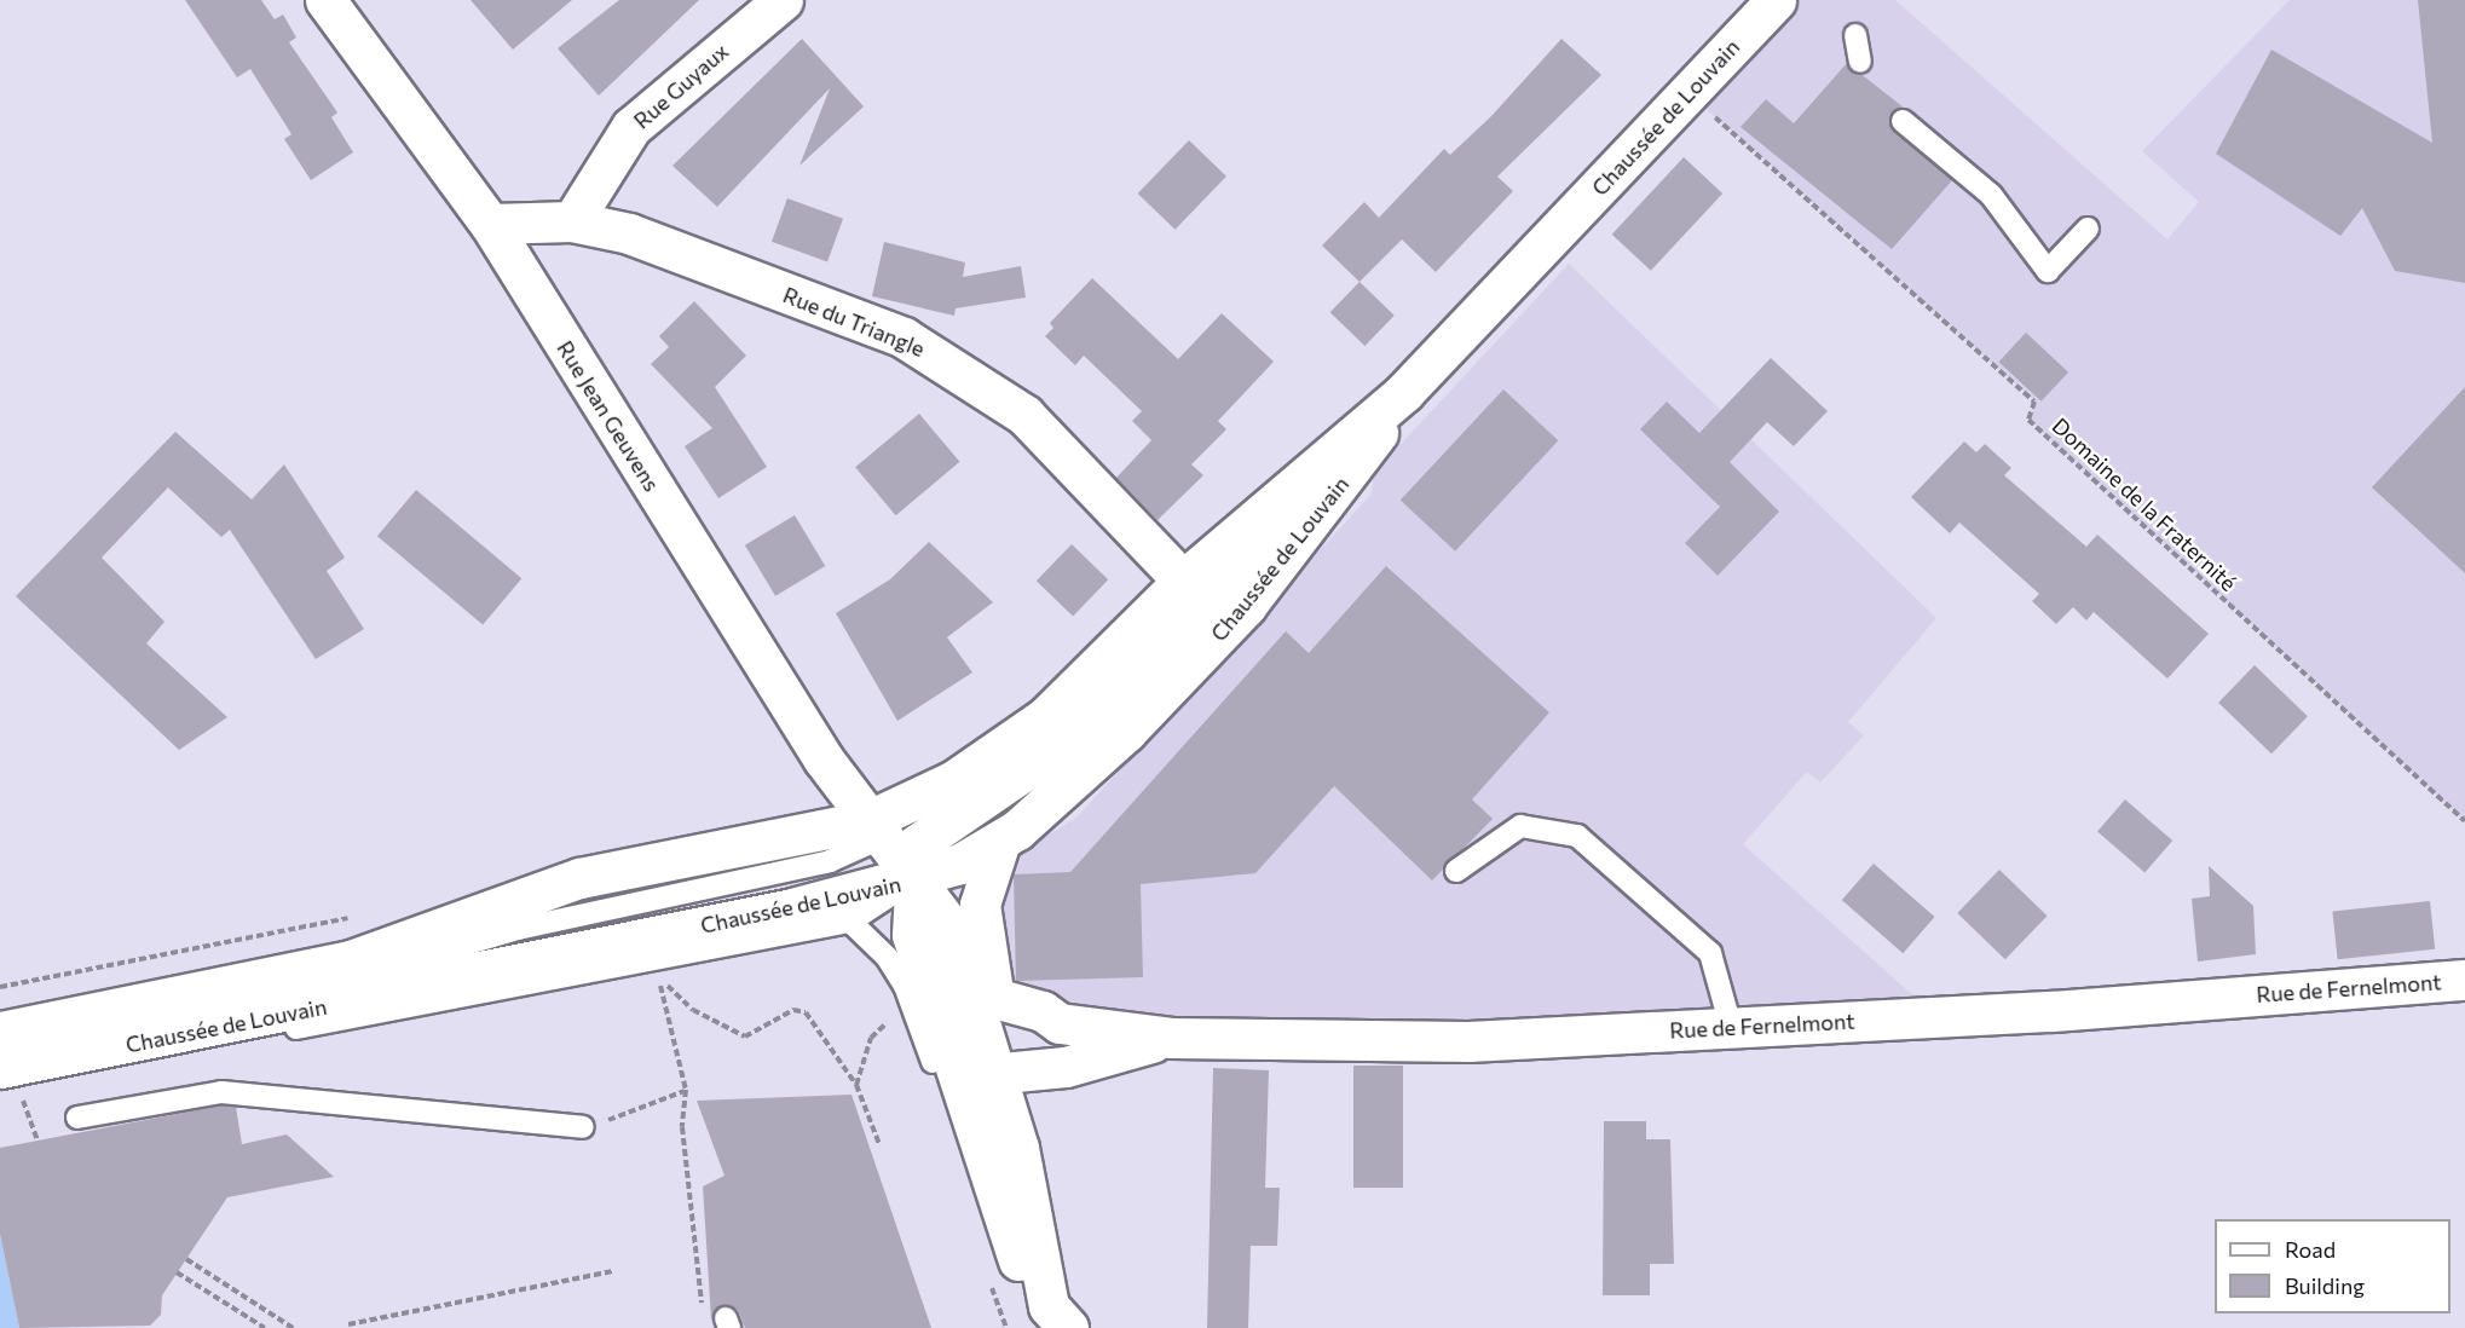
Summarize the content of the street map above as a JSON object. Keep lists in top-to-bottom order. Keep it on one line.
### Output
{"streets":{"street":["Rue Guyaux","Chaussée de Louvain","Rue du Triangle","Rue Jean Geuvens","Rue de Fernelmont"],"path":["Domaine de la Fraternité"]},"crossings":[["Rue Guyaux","Rue du Triangle"],["Chaussée de Louvain","Rue du Triangle"],["Chaussée de Louvain","Rue Jean Geuvens"],["Chaussée de Louvain","Domaine de la Fraternité"],["Rue du Triangle","Rue Jean Geuvens"],["Rue Jean Geuvens","Rue de Fernelmont"]],"legend":["Road","Building"]}
